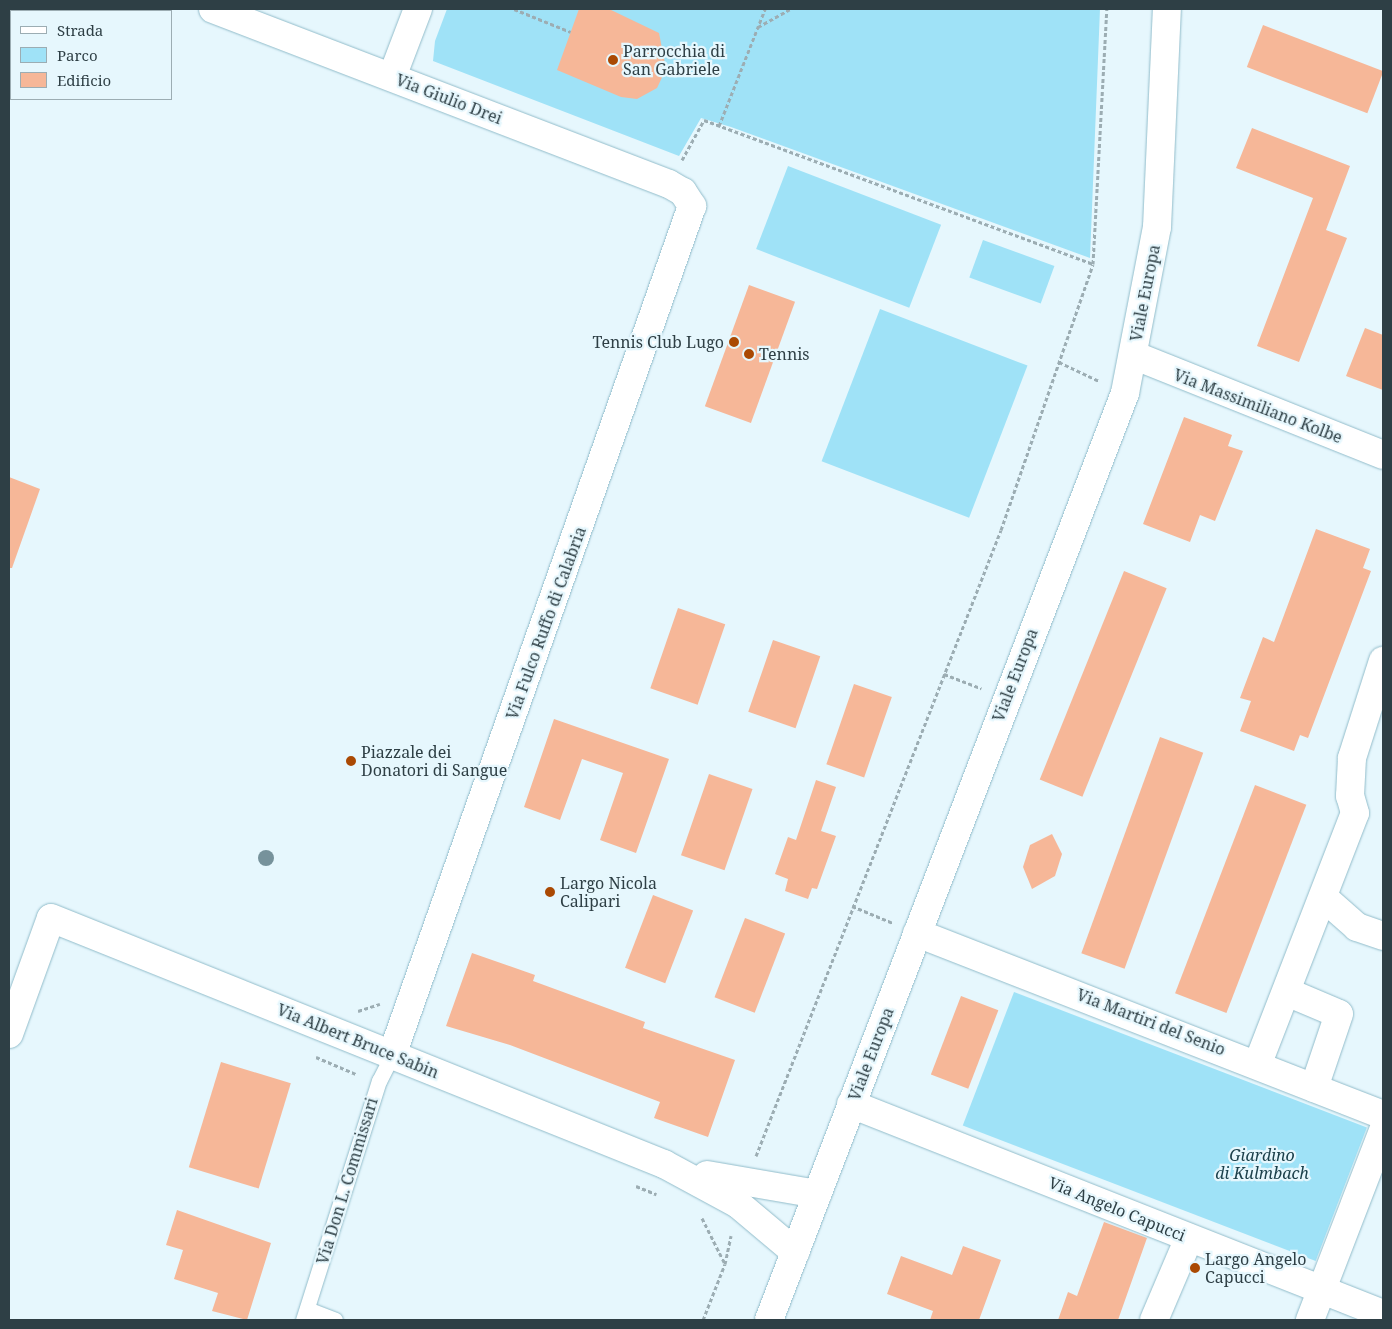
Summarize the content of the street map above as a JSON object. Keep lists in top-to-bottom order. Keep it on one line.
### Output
{"streets":{"street":["Via Giulio Drei","Viale Europa","Via Massimiliano Kolbe","Via Fulco Ruffo di Calabria","Via Martiri del Senio","Via Albert Bruce Sabin","Via Angelo Capucci"],"lane":["Via Don L. Commissari"]},"crossings":[["Via Giulio Drei","Via Fulco Ruffo di Calabria"],["Viale Europa","Via Massimiliano Kolbe"],["Viale Europa","Via Martiri del Senio"],["Viale Europa","Via Albert Bruce Sabin"],["Viale Europa","Via Angelo Capucci"],["Via Fulco Ruffo di Calabria","Via Albert Bruce Sabin"],["Via Fulco Ruffo di Calabria","Via Don L. Commissari"],["Via Albert Bruce Sabin","Via Don L. Commissari"]],"parks":["Giardino di Kulmbach"],"places":["Parrocchia di San Gabriele","Tennis Club Lugo","Tennis","Piazzale dei Donatori di Sangue","Largo Nicola Calipari","Largo Angelo Capucci"],"legend":["Strada","Parco","Edificio"]}
